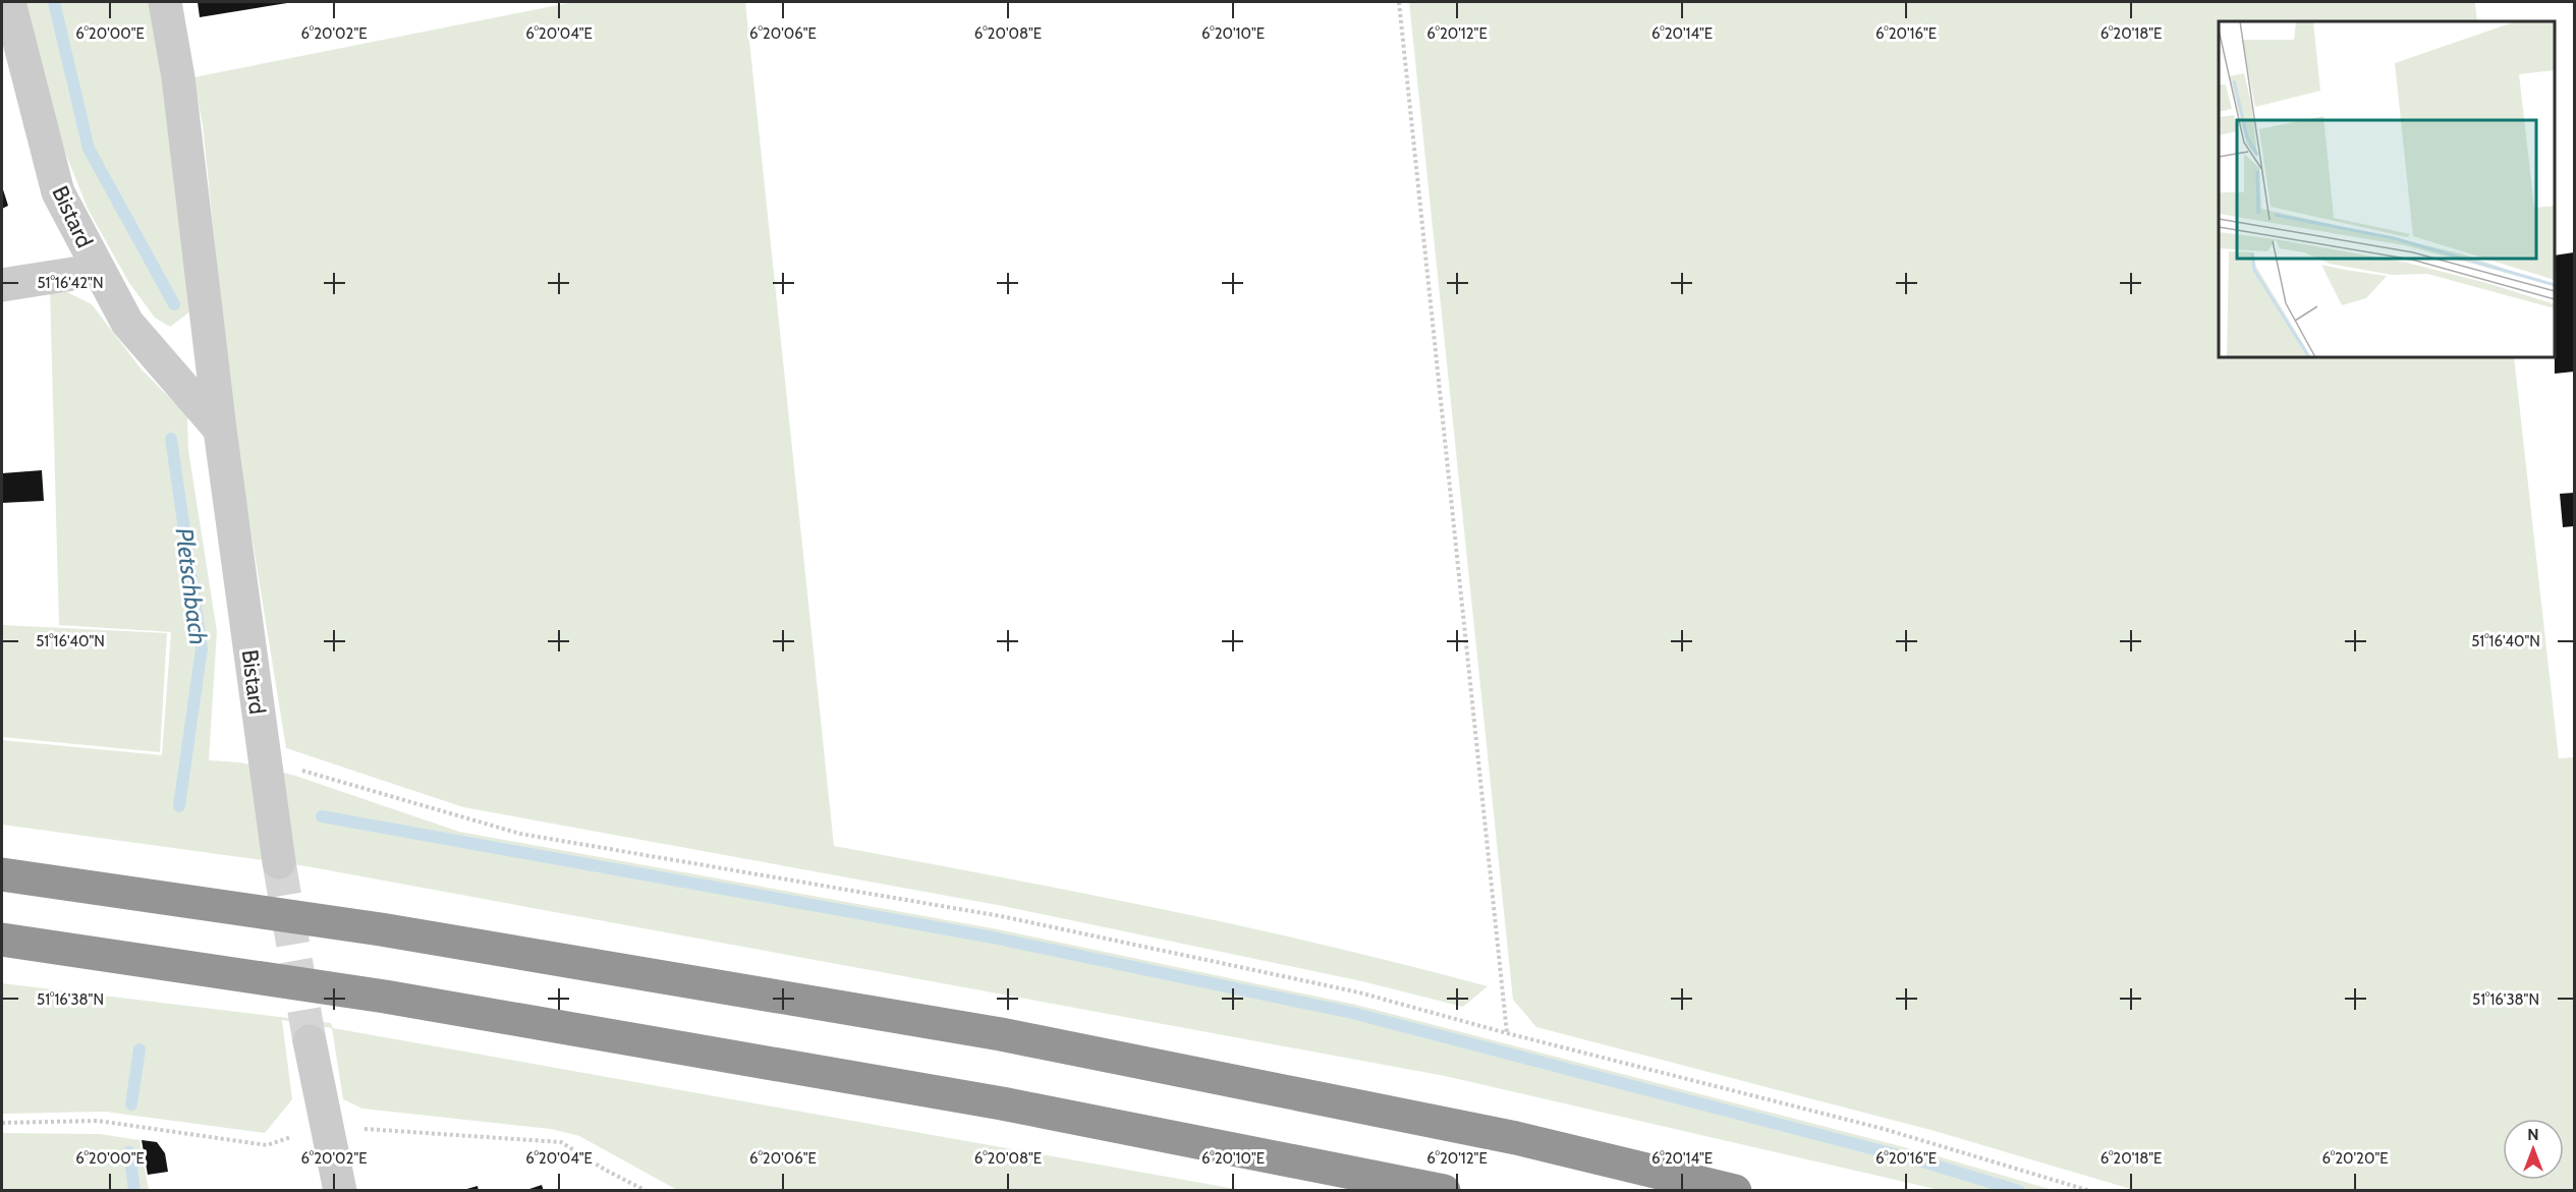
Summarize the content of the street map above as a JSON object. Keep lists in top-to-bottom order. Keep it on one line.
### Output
{"streets":{"street":["Bistard"]},"water":["Pletschbach"],"north":"top","coordinates":["6°20'00\"E","6°20'02\"E","6°20'04\"E","6°20'06\"E","6°20'08\"E","6°20'10\"E","6°20'12\"E","6°20'14\"E","6°20'16\"E","6°20'18\"E","51°16'42\"N","51°16'40\"N","51°16'38\"N","6°20'20\"E"]}
